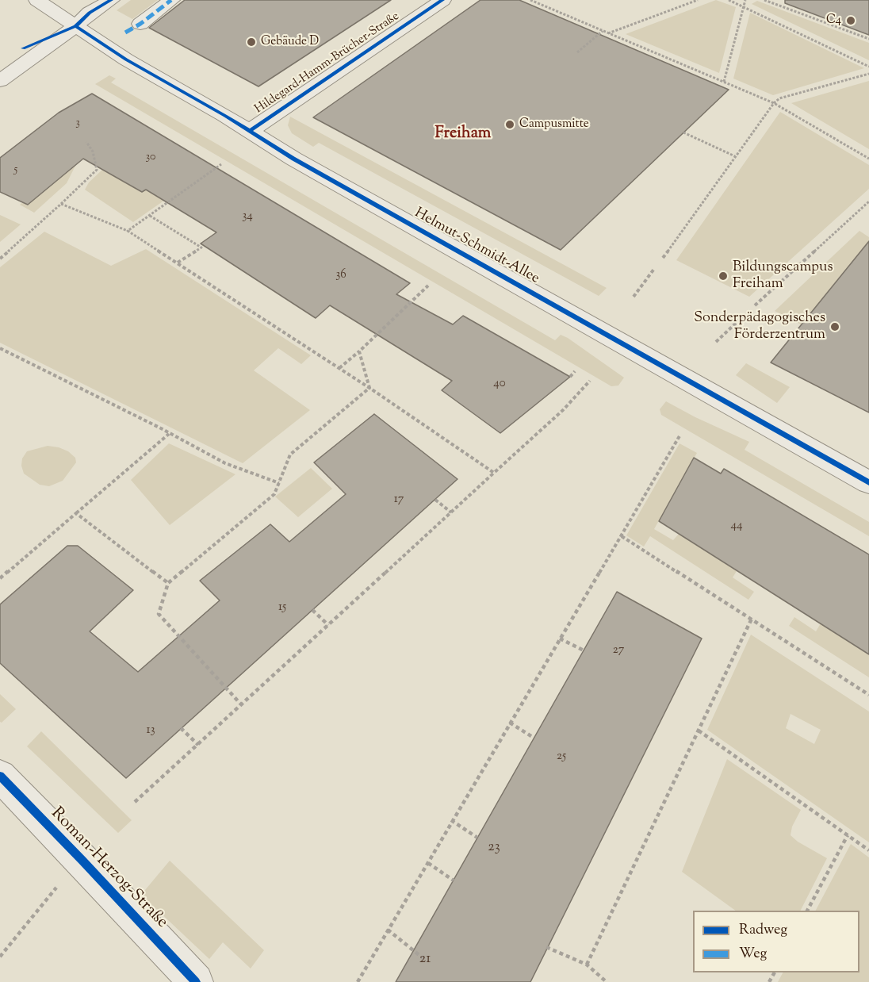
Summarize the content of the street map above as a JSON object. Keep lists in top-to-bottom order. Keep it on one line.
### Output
{"streets":{"street":["Hildegard-Hamm-Brücher-Straße","Helmut-Schmidt-Allee","Roman-Herzog-Straße"]},"crossings":[["Hildegard-Hamm-Brücher-Straße","Helmut-Schmidt-Allee"]],"districts":["Freiham"],"places":["C4","Gebäude D","Campusmitte","Bildungscampus Freiham","Sonderpädagogisches Förderzentrum"],"house_numbers":["3","30","5","34","36","40","17","44","15","27","13","25","23","21"],"legend":["Radweg","Weg"]}
